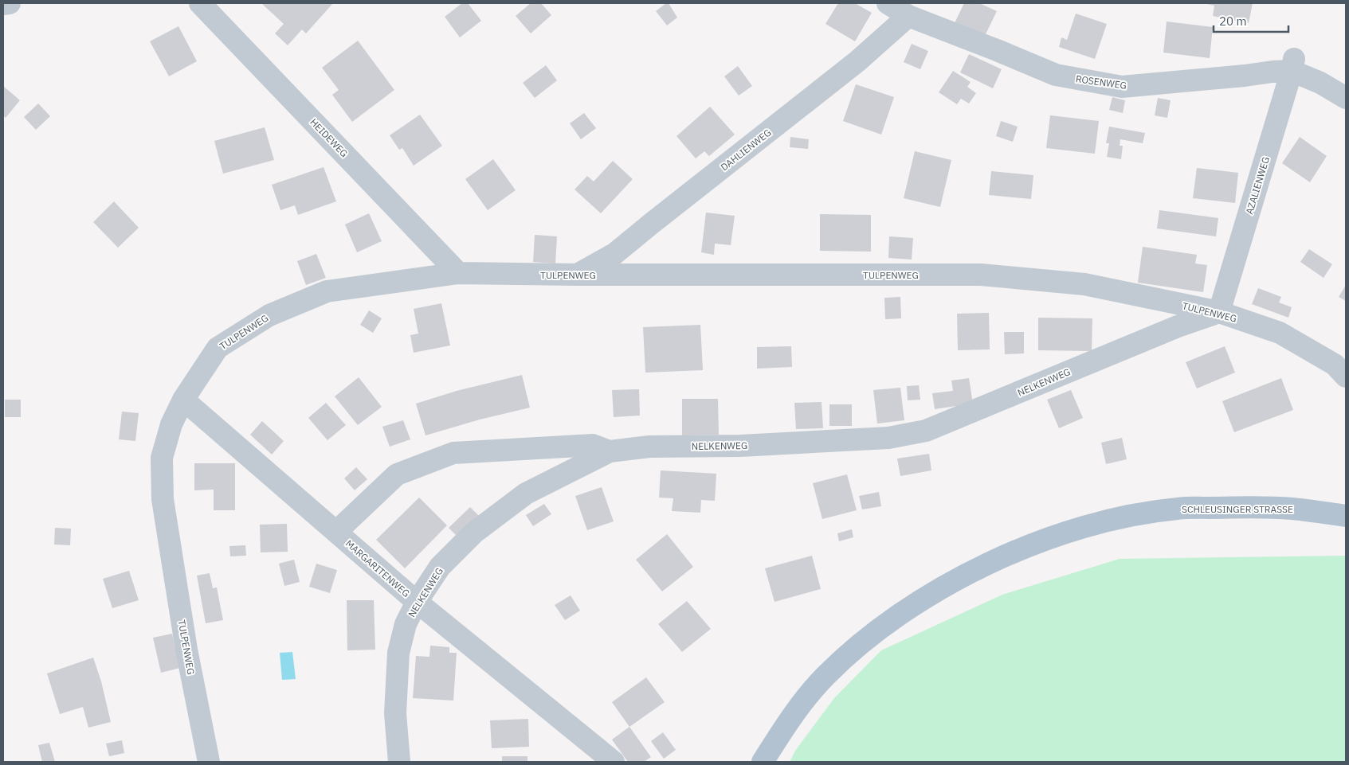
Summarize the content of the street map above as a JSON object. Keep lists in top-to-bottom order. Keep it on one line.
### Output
{"streets":{"main road":["SCHLEUSINGER STRASSE"],"street":["ROSENWEG","HEIDEWEG","DAHLIENWEG","AZALIENWEG","TULPENWEG","NELKENWEG","MARGARITENWEG"]},"crossings":[["ROSENWEG","DAHLIENWEG"],["ROSENWEG","AZALIENWEG"],["HEIDEWEG","TULPENWEG"],["DAHLIENWEG","TULPENWEG"],["AZALIENWEG","TULPENWEG"],["AZALIENWEG","NELKENWEG"],["TULPENWEG","NELKENWEG"],["TULPENWEG","MARGARITENWEG"],["NELKENWEG","MARGARITENWEG"]],"scale_bar":"20 m"}
